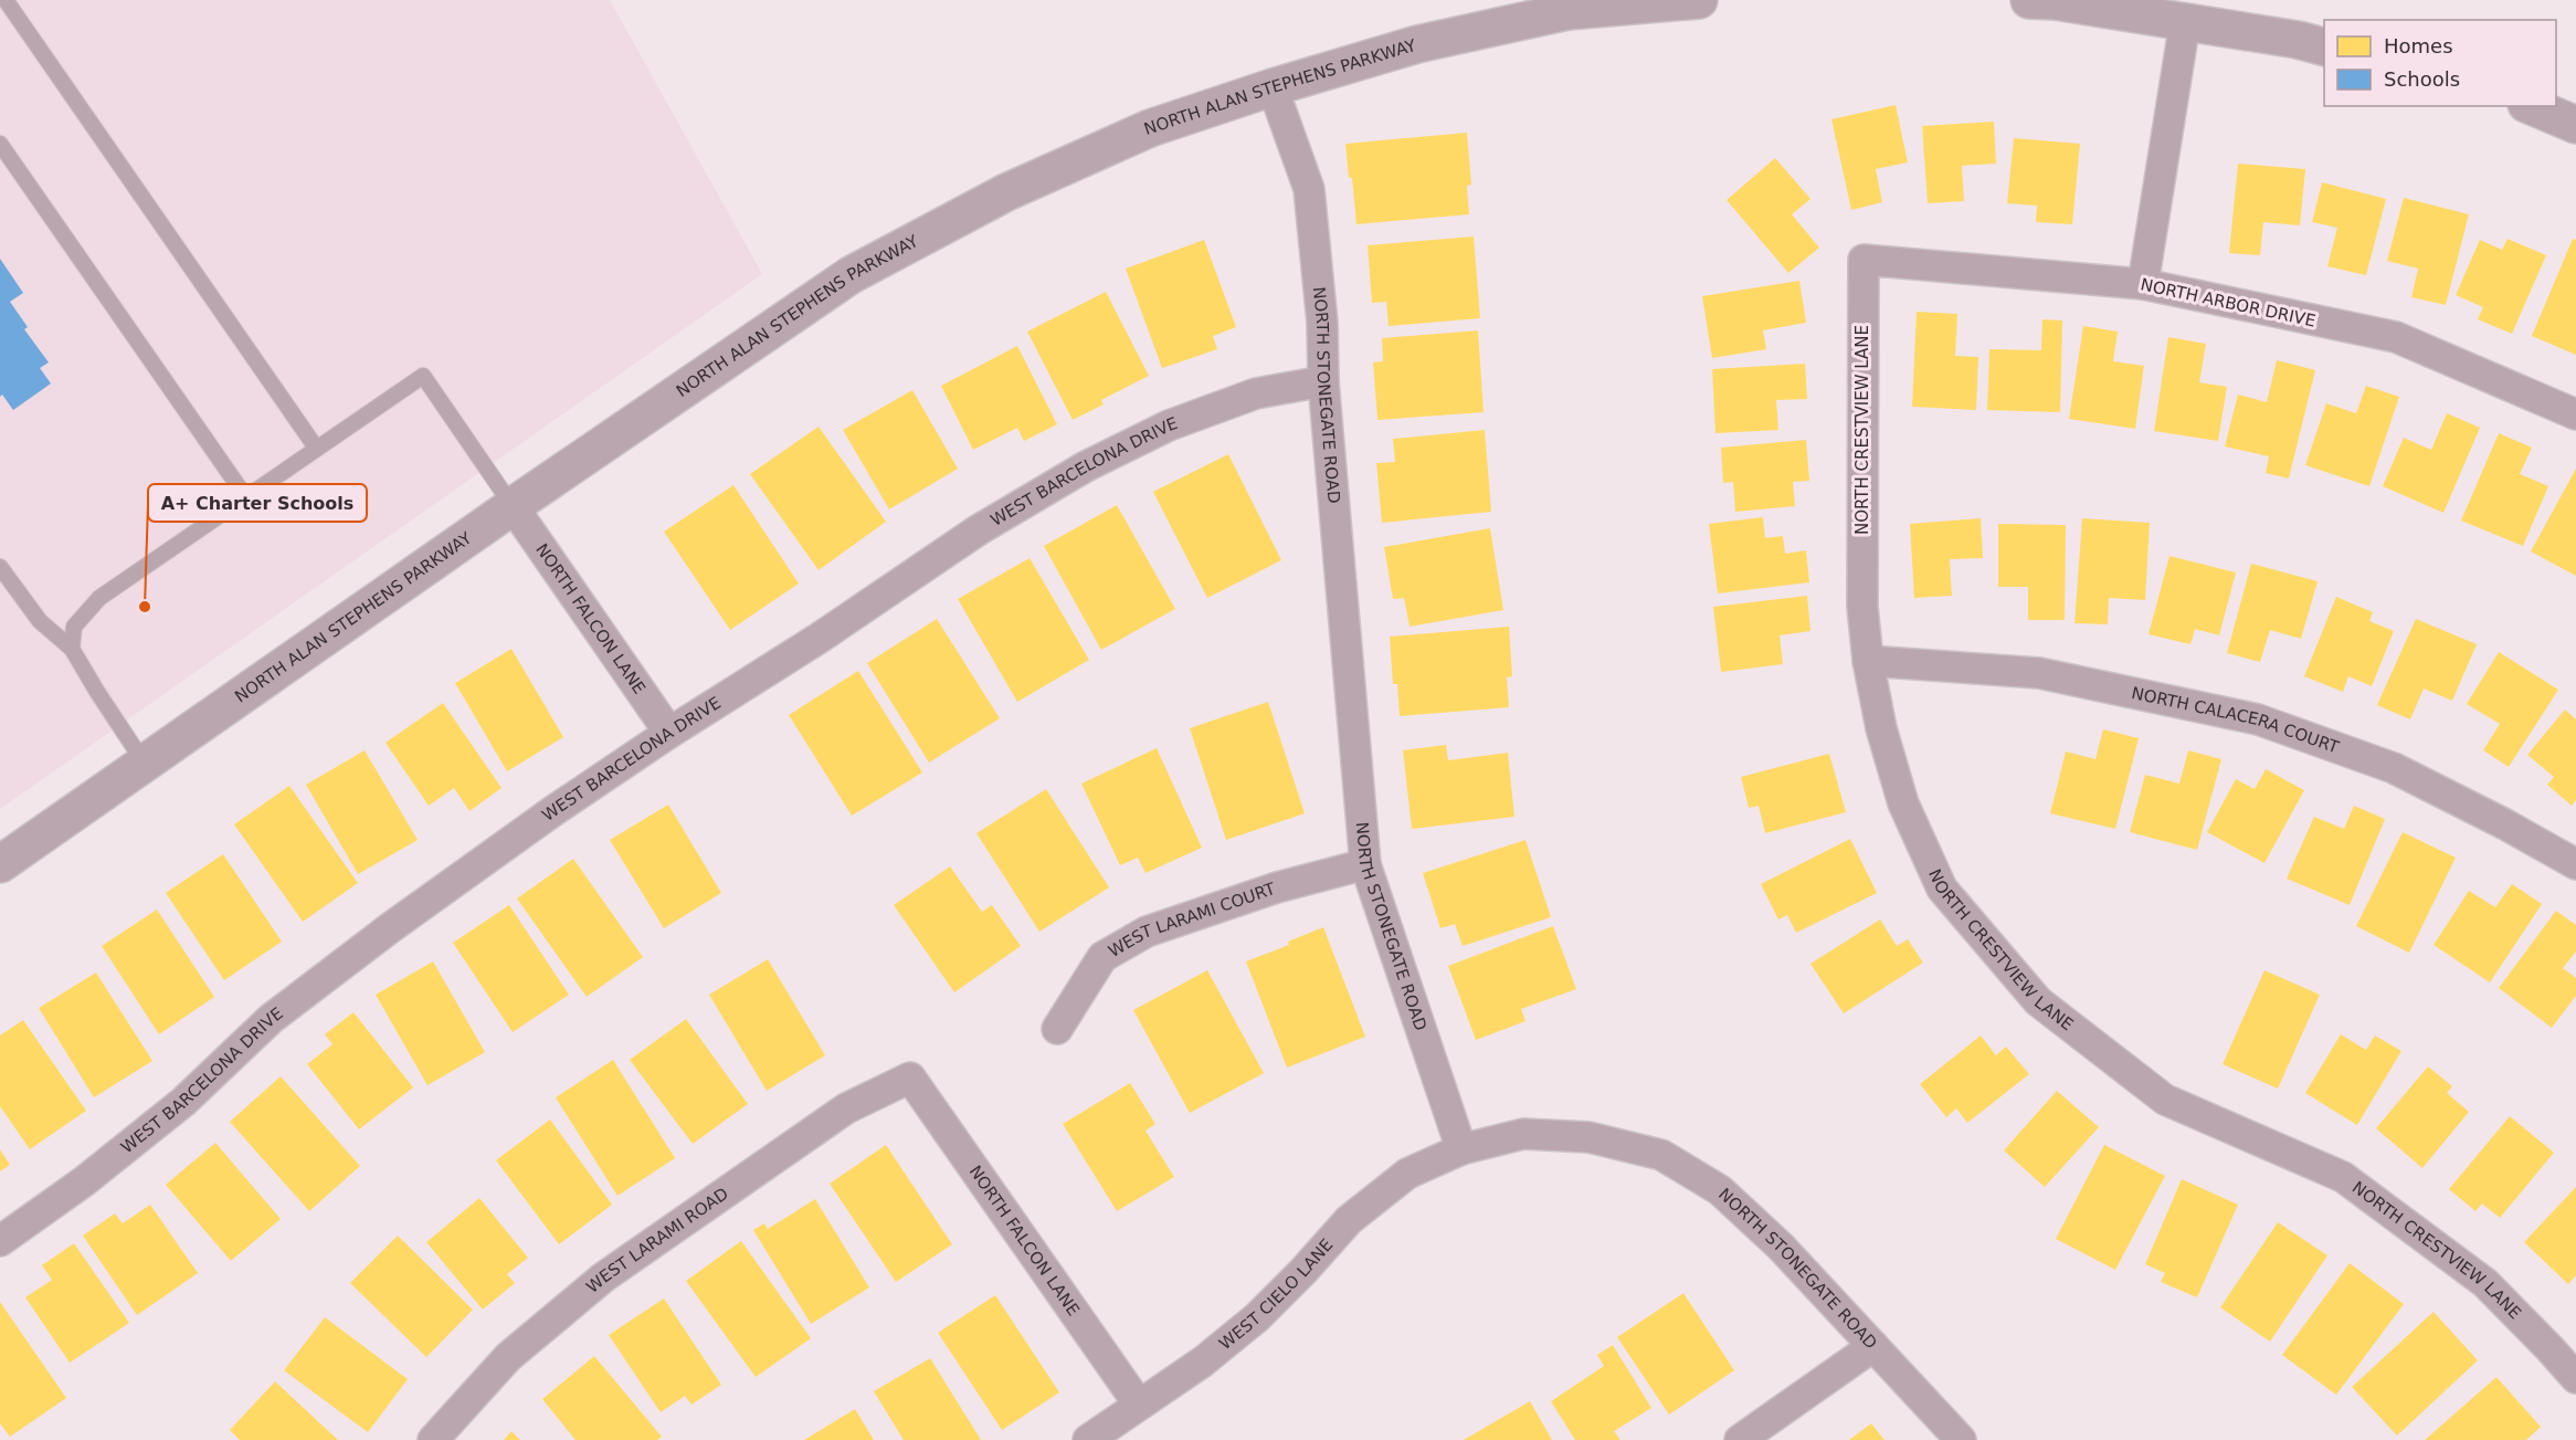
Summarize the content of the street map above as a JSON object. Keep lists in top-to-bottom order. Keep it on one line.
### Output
{"streets":{"street":["NORTH ALAN STEPHENS PARKWAY","NORTH ARBOR DRIVE","NORTH STONEGATE ROAD","NORTH CRESTVIEW LANE","WEST BARCELONA DRIVE","NORTH FALCON LANE","NORTH CALACERA COURT","WEST LARAMI COURT","WEST LARAMI ROAD","WEST CIELO LANE"]},"crossings":[["NORTH ALAN STEPHENS PARKWAY","NORTH STONEGATE ROAD"],["NORTH ALAN STEPHENS PARKWAY","NORTH FALCON LANE"],["NORTH ARBOR DRIVE","NORTH CRESTVIEW LANE"],["NORTH STONEGATE ROAD","WEST BARCELONA DRIVE"],["NORTH STONEGATE ROAD","WEST LARAMI COURT"],["NORTH STONEGATE ROAD","WEST CIELO LANE"],["NORTH CRESTVIEW LANE","NORTH CALACERA COURT"],["WEST BARCELONA DRIVE","NORTH FALCON LANE"],["NORTH FALCON LANE","WEST LARAMI ROAD"],["NORTH FALCON LANE","WEST CIELO LANE"]],"places":["A+ Charter Schools"],"legend":["Homes","Schools"]}
